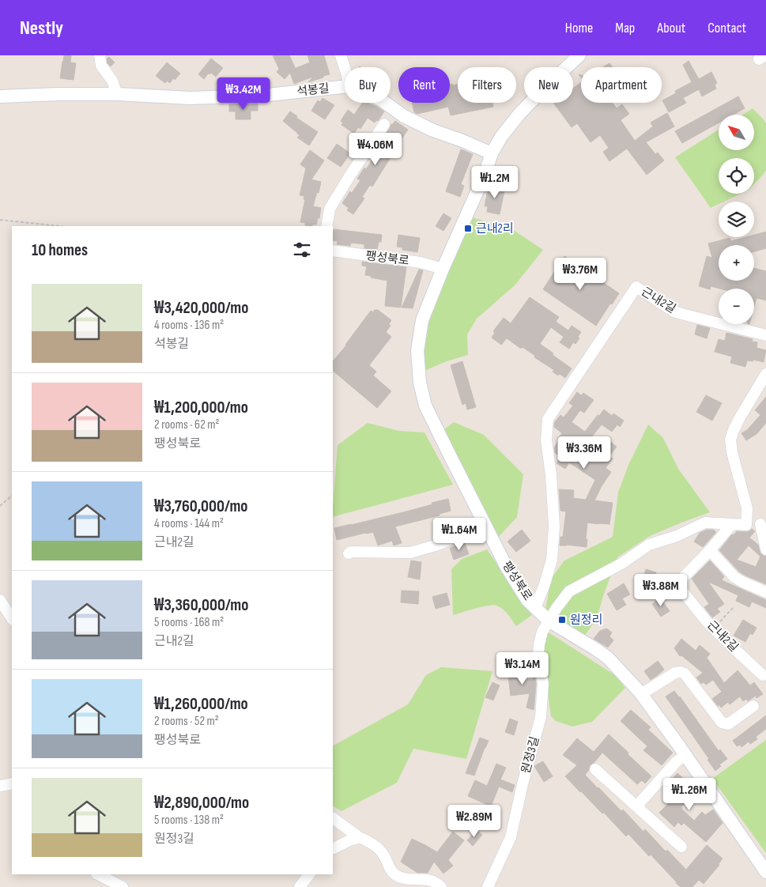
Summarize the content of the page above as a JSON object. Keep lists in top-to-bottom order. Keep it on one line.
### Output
{"streets":{"street":["석봉길","팽성북로","근내2길","원정3길"]},"crossings":[["석봉길","팽성북로"],["팽성북로","근내2길"],["팽성북로","원정3길"]],"places":{"transit":["근내2리","원정리"]},"north":"top left","page":{"header":"Nestly","nav":["Home","Map","About","Contact"],"chip":["Buy","Rent","Filters","New","Apartment"],"price":["₩3.42M","₩4.06M","₩1.2M","₩3.76M","₩3.36M","₩1.64M","₩3.88M","₩3.14M","₩1.26M","₩2.89M"],"map_buttons":["+","−"],"heading":"10 homes","list":[{"name":"₩3,420,000/mo","note":"4 rooms · 136 m² · 석봉길"},{"name":"₩1,200,000/mo","note":"2 rooms · 62 m² · 팽성북로"},{"name":"₩3,760,000/mo","note":"4 rooms · 144 m² · 근내2길"},{"name":"₩3,360,000/mo","note":"5 rooms · 168 m² · 근내2길"},{"name":"₩1,260,000/mo","note":"2 rooms · 52 m² · 팽성북로"},{"name":"₩2,890,000/mo","note":"5 rooms · 138 m² · 원정3길"}]}}
